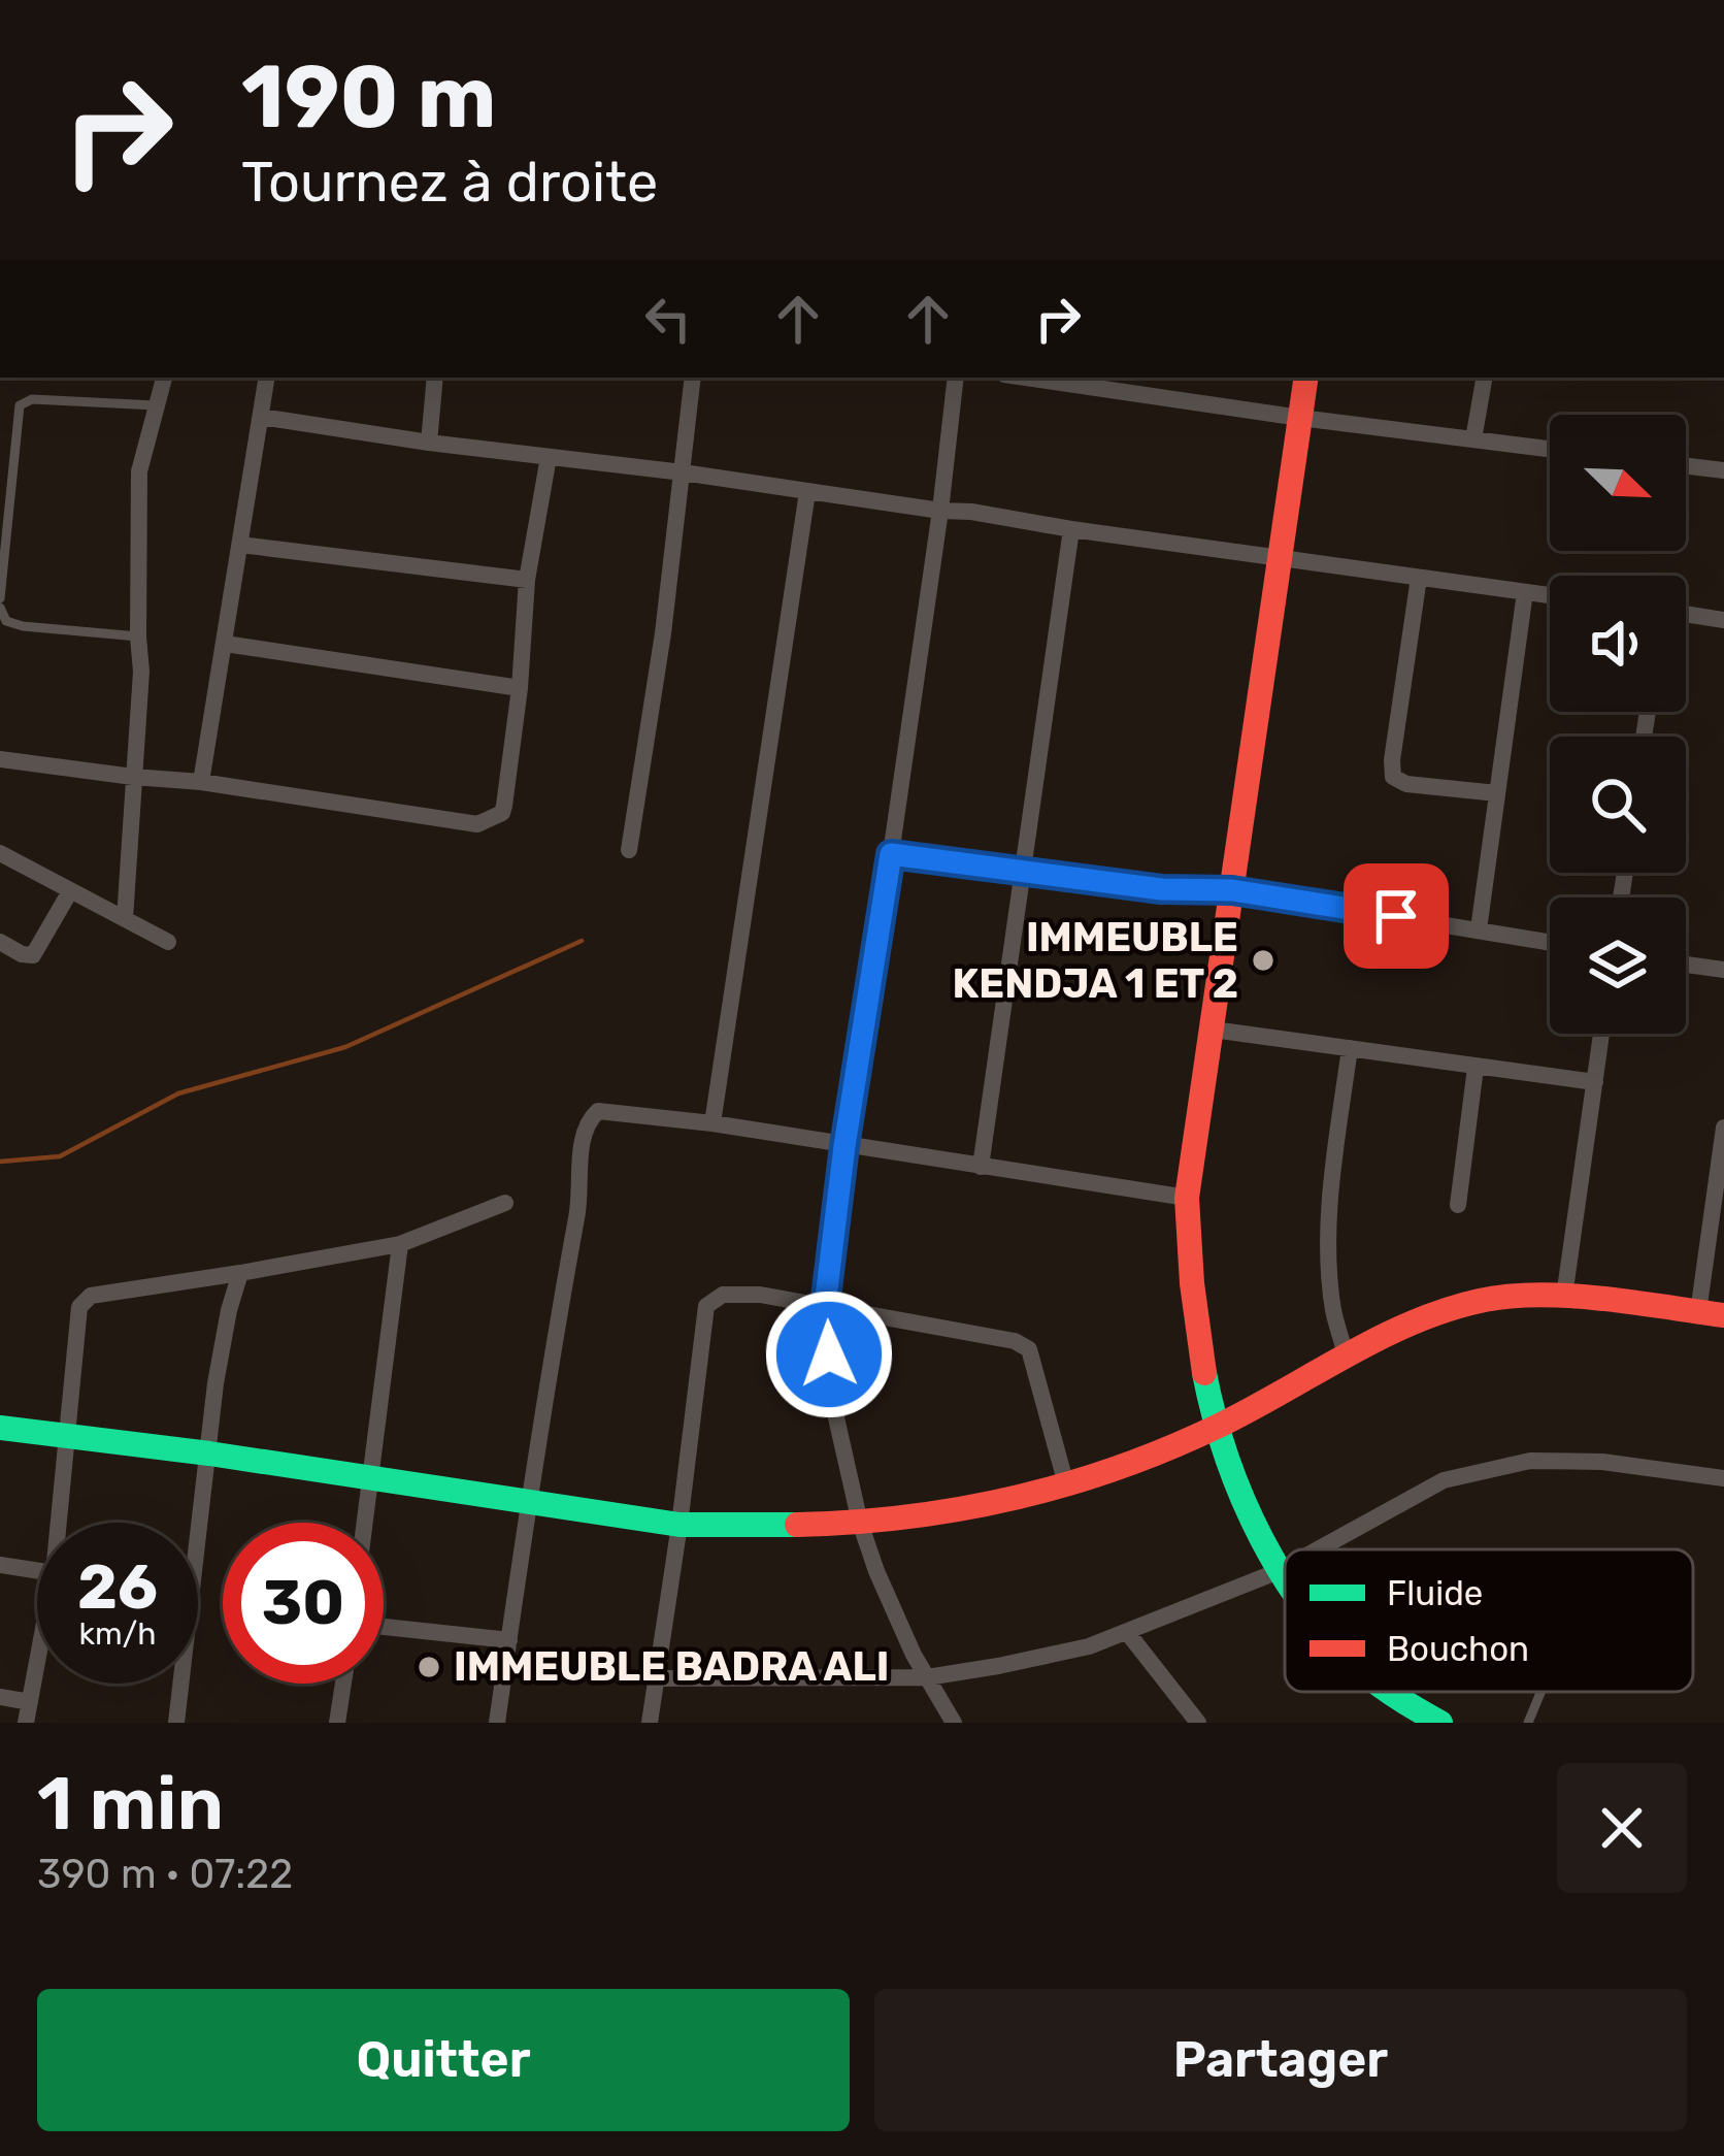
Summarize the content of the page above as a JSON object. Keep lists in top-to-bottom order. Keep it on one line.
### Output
{"places":["IMMEUBLE KENDJA 1 ET 2","IMMEUBLE BADRA ALI"],"legend":["Fluide","Bouchon"],"north":"bottom right","page":{"turn":["190 m","Tournez à droite"],"speed":"26 km/h","limit":"30","heading":["1 min","390 m · 07:22"],"buttons":["Quitter","Partager"]}}
